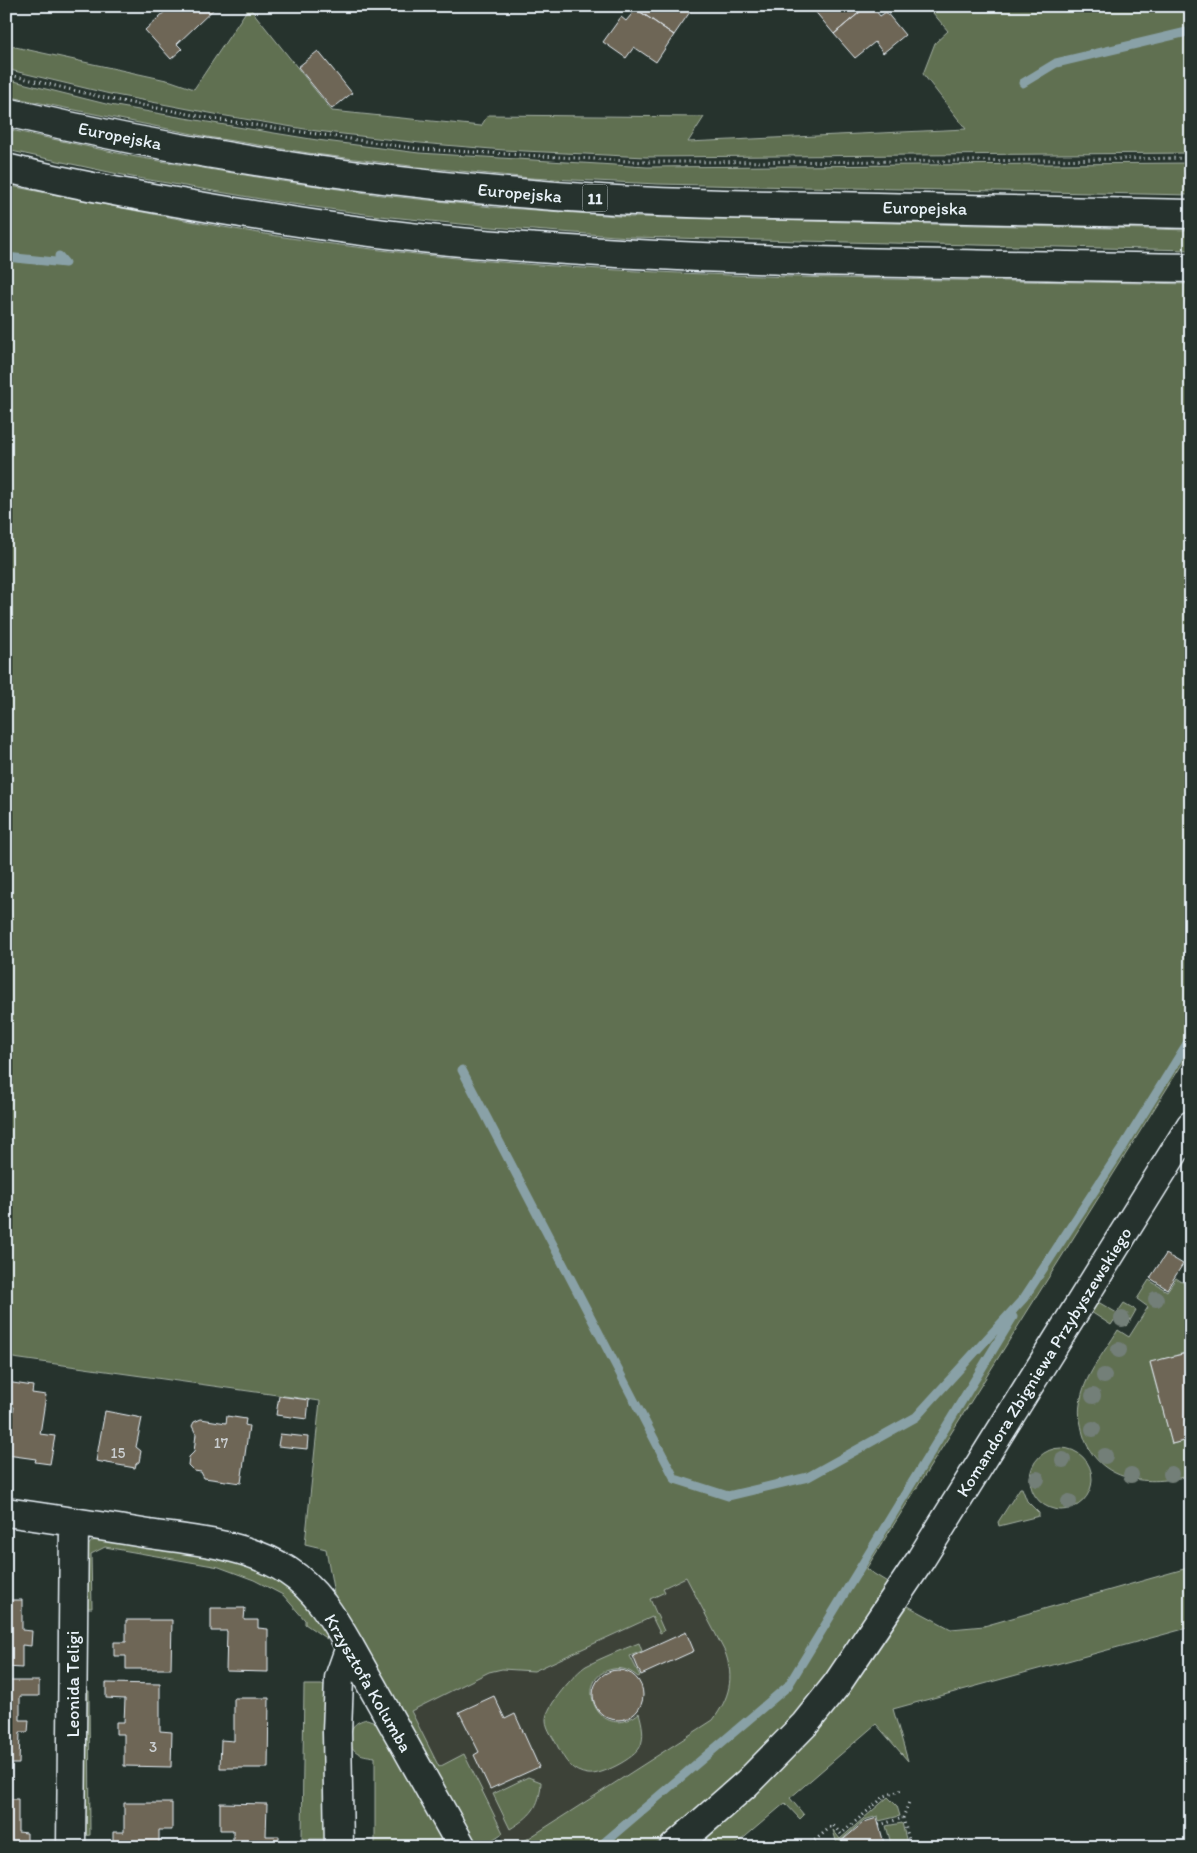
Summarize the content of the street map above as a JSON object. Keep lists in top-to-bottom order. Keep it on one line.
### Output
{"streets":{"main road":["Europejska","11","Komandora Zbigniewa Przybyszewskiego","Krzysztofa Kolumba","Leonida Teligi"]},"crossings":[["Krzysztofa Kolumba","Leonida Teligi"]],"house_numbers":["17","15","3"]}
